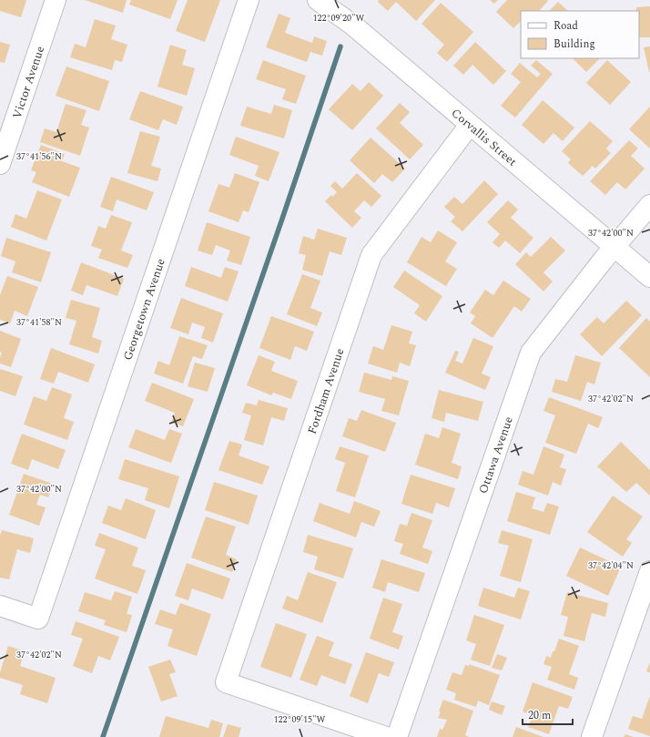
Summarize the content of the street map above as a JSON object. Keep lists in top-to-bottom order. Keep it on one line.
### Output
{"streets":{"street":["Victor Avenue","Corvallis Street","Georgetown Avenue","Fordham Avenue","Ottawa Avenue"]},"crossings":[["Corvallis Street","Fordham Avenue"],["Corvallis Street","Ottawa Avenue"]],"legend":["Road","Building"],"scale_bar":"20 m","coordinates":["122°09'20\"W","37°41'56\"N","37°42'00\"N","37°41'58\"N","37°42'02\"N","37°42'04\"N","122°09'15\"W"]}
